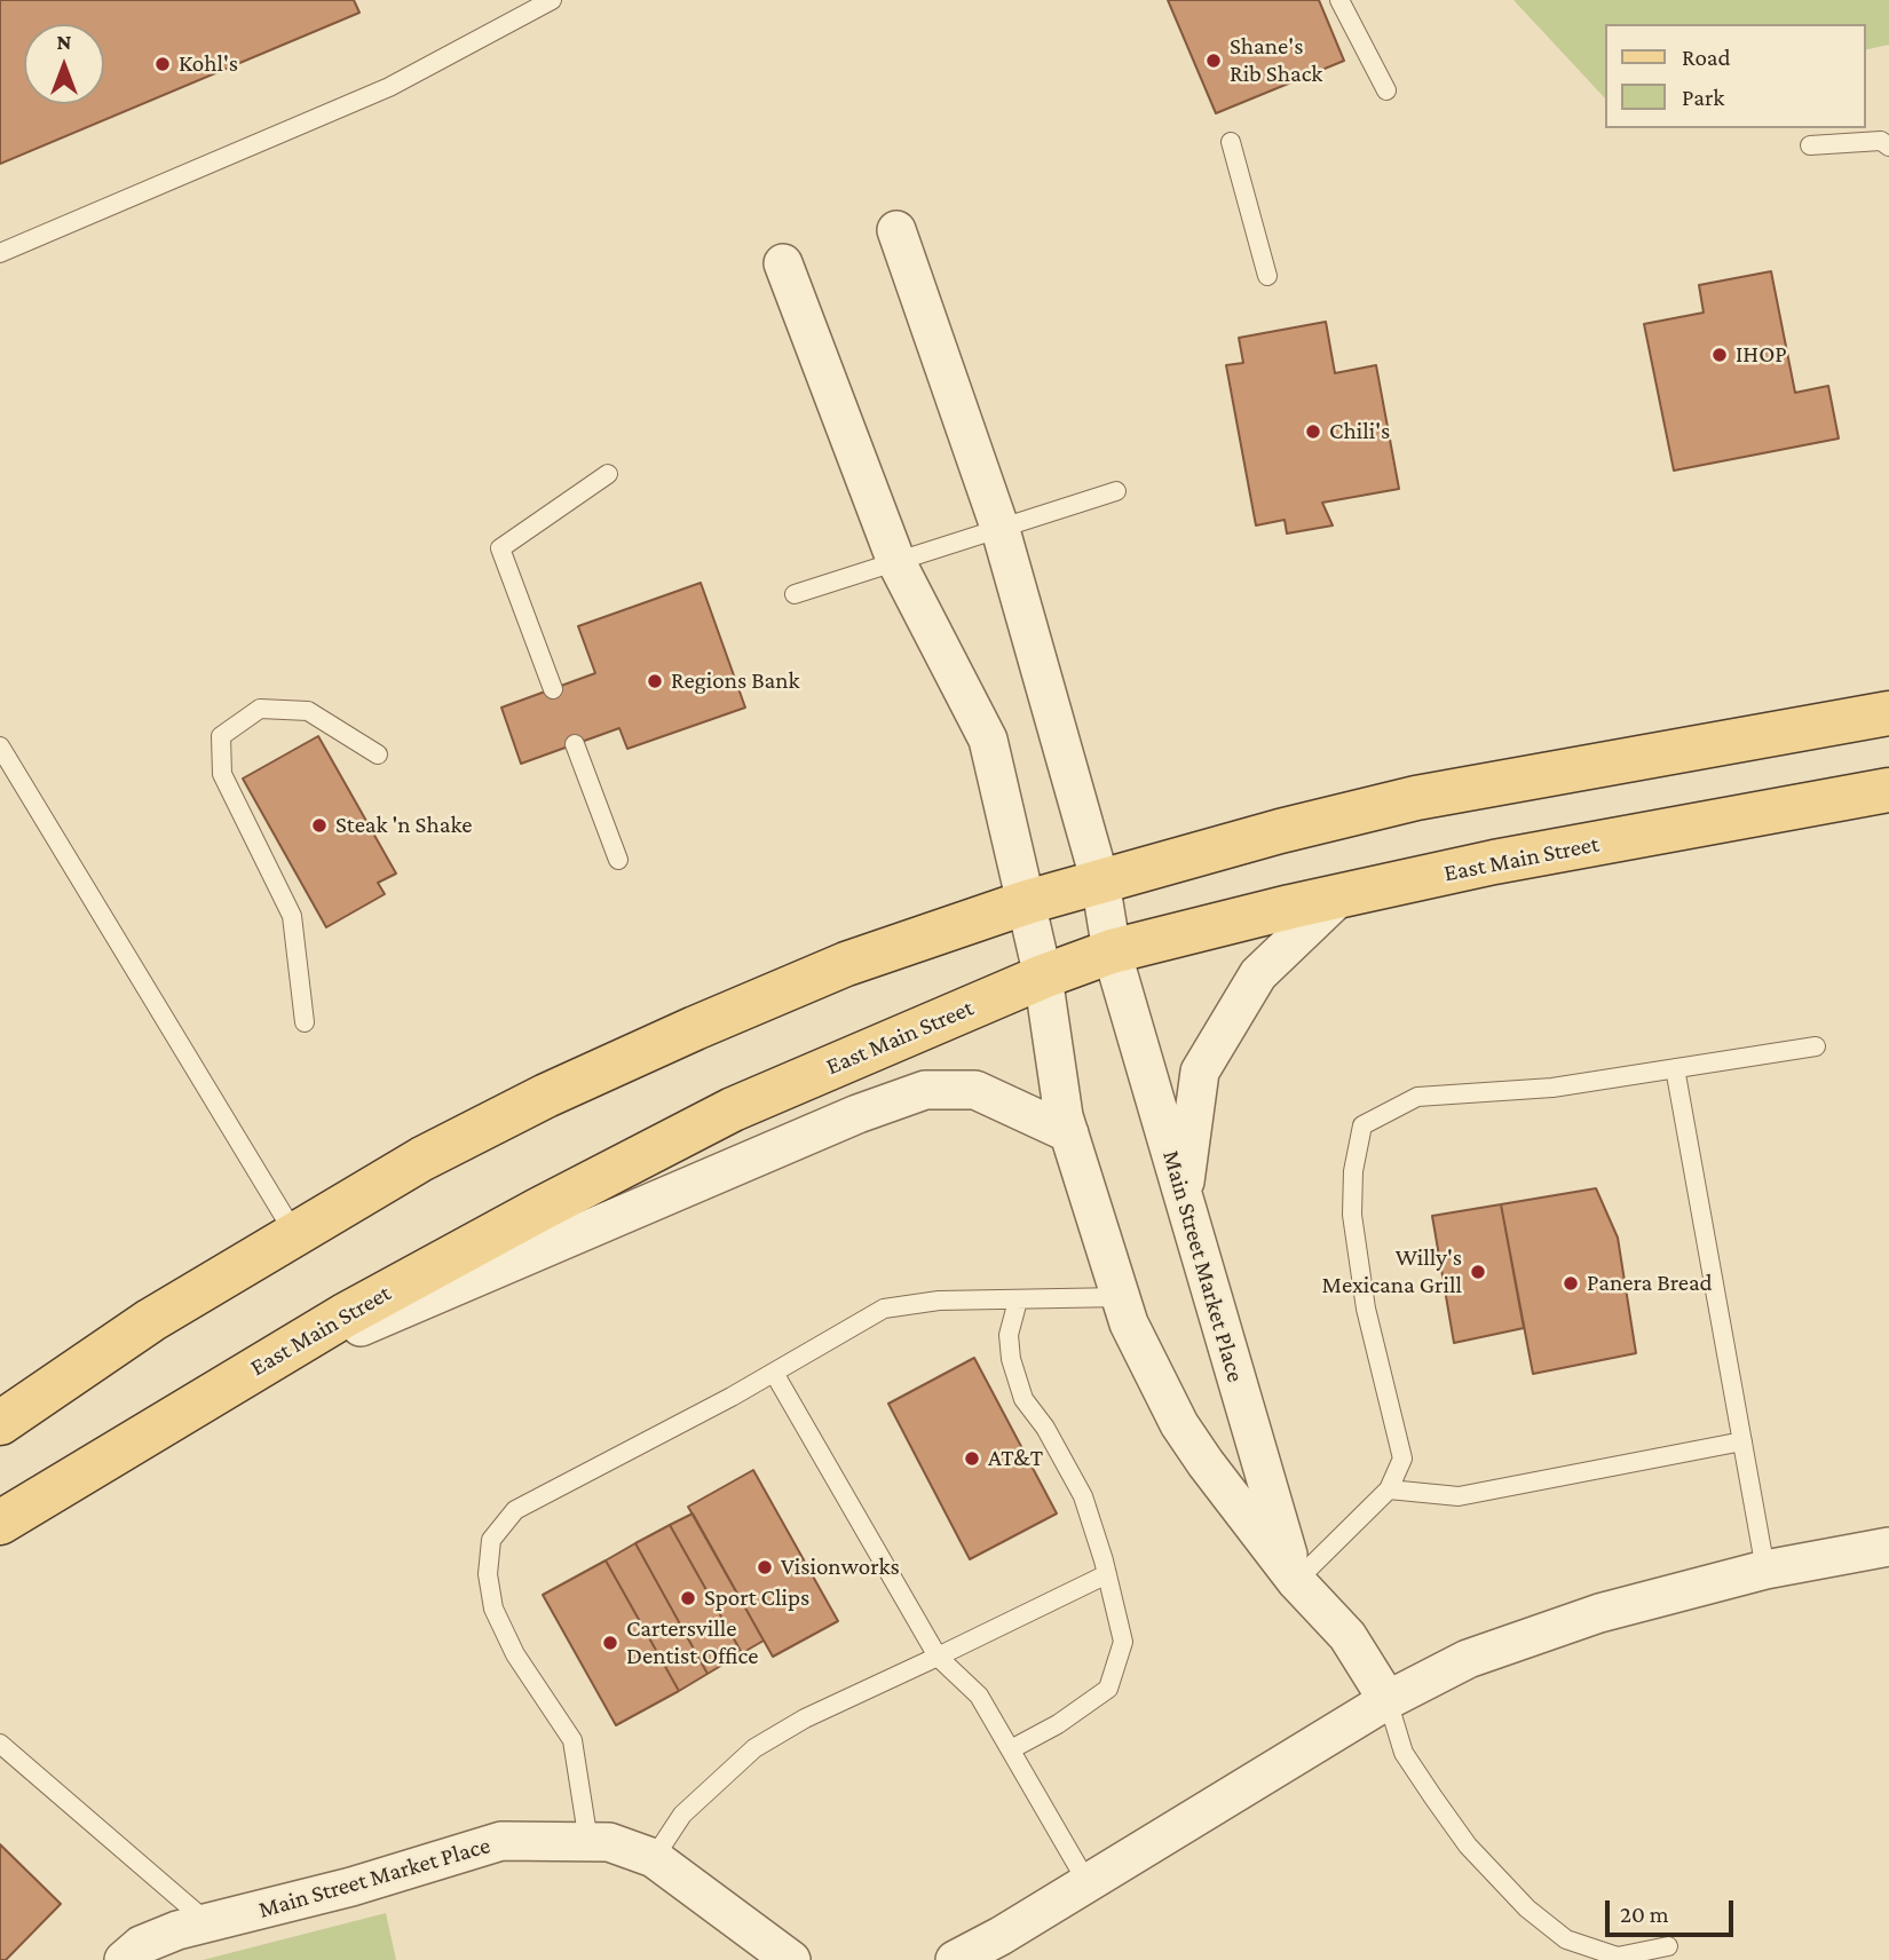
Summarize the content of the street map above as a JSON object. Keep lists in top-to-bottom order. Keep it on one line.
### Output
{"streets":{"main road":["East Main Street"],"street":["Main Street Market Place"]},"crossings":[["East Main Street","Main Street Market Place"]],"places":["Shane's Rib Shack","Kohl's","IHOP","Chili's","Regions Bank","Steak 'n Shake","Willy's Mexicana Grill","Panera Bread","AT&T","Visionworks","Sport Clips","Cartersville Dentist Office"],"legend":["Road","Park"],"scale_bar":"20 m","north":"top"}
